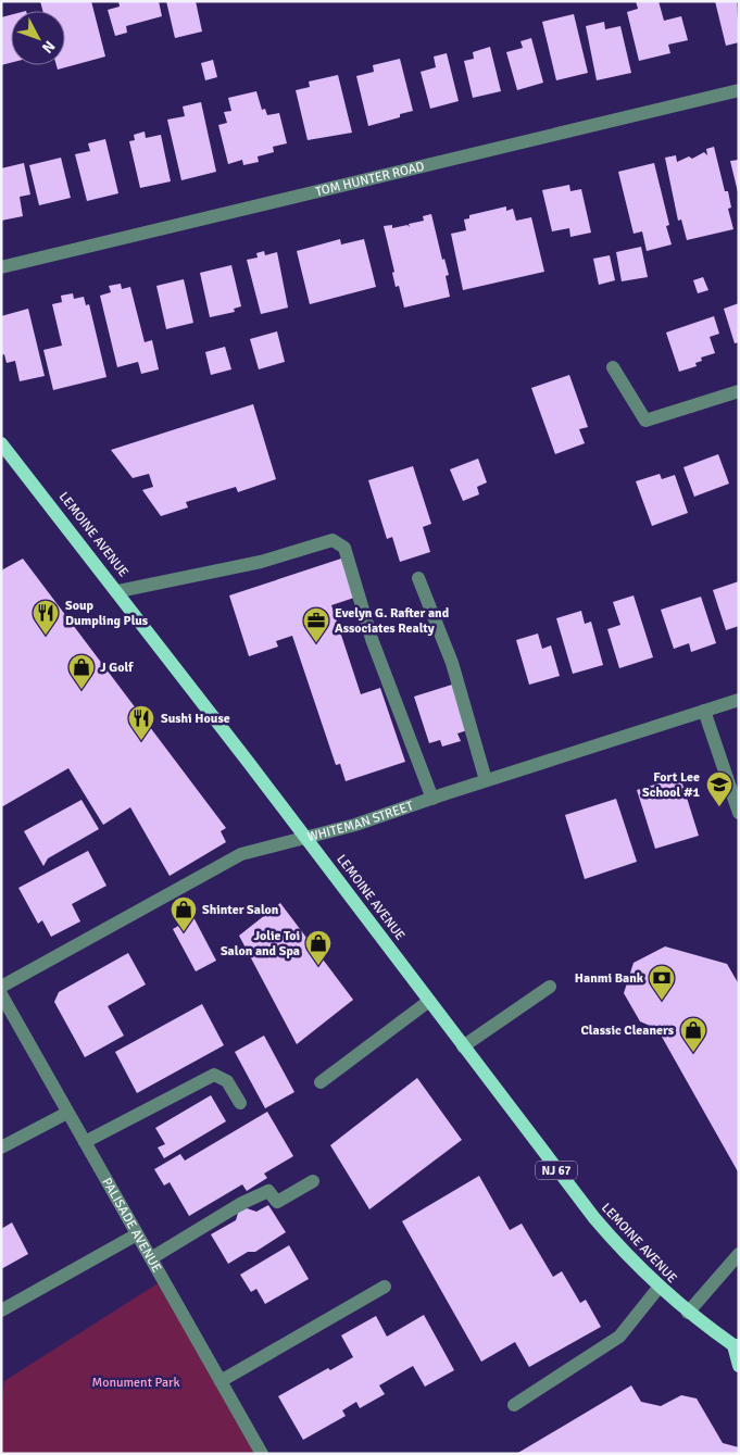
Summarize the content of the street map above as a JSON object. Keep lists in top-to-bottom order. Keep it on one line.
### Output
{"streets":{"main road":["LEMOINE AVENUE","NJ 67"],"street":["TOM HUNTER ROAD","WHITEMAN STREET","PALISADE AVENUE"]},"crossings":[["LEMOINE AVENUE","WHITEMAN STREET"],["LEMOINE AVENUE","NJ 67"]],"parks":["Monument Park"],"places":{"restaurant":["Soup Dumpling Plus","Sushi House"],"office":["Evelyn G. Rafter and Associates Realty"],"shop":["J Golf","Shinter Salon","Jolie Toi Salon and Spa","Classic Cleaners"],"school or university":["Fort Lee School #1"],"bank":["Hanmi Bank"]},"north":"bottom right"}
